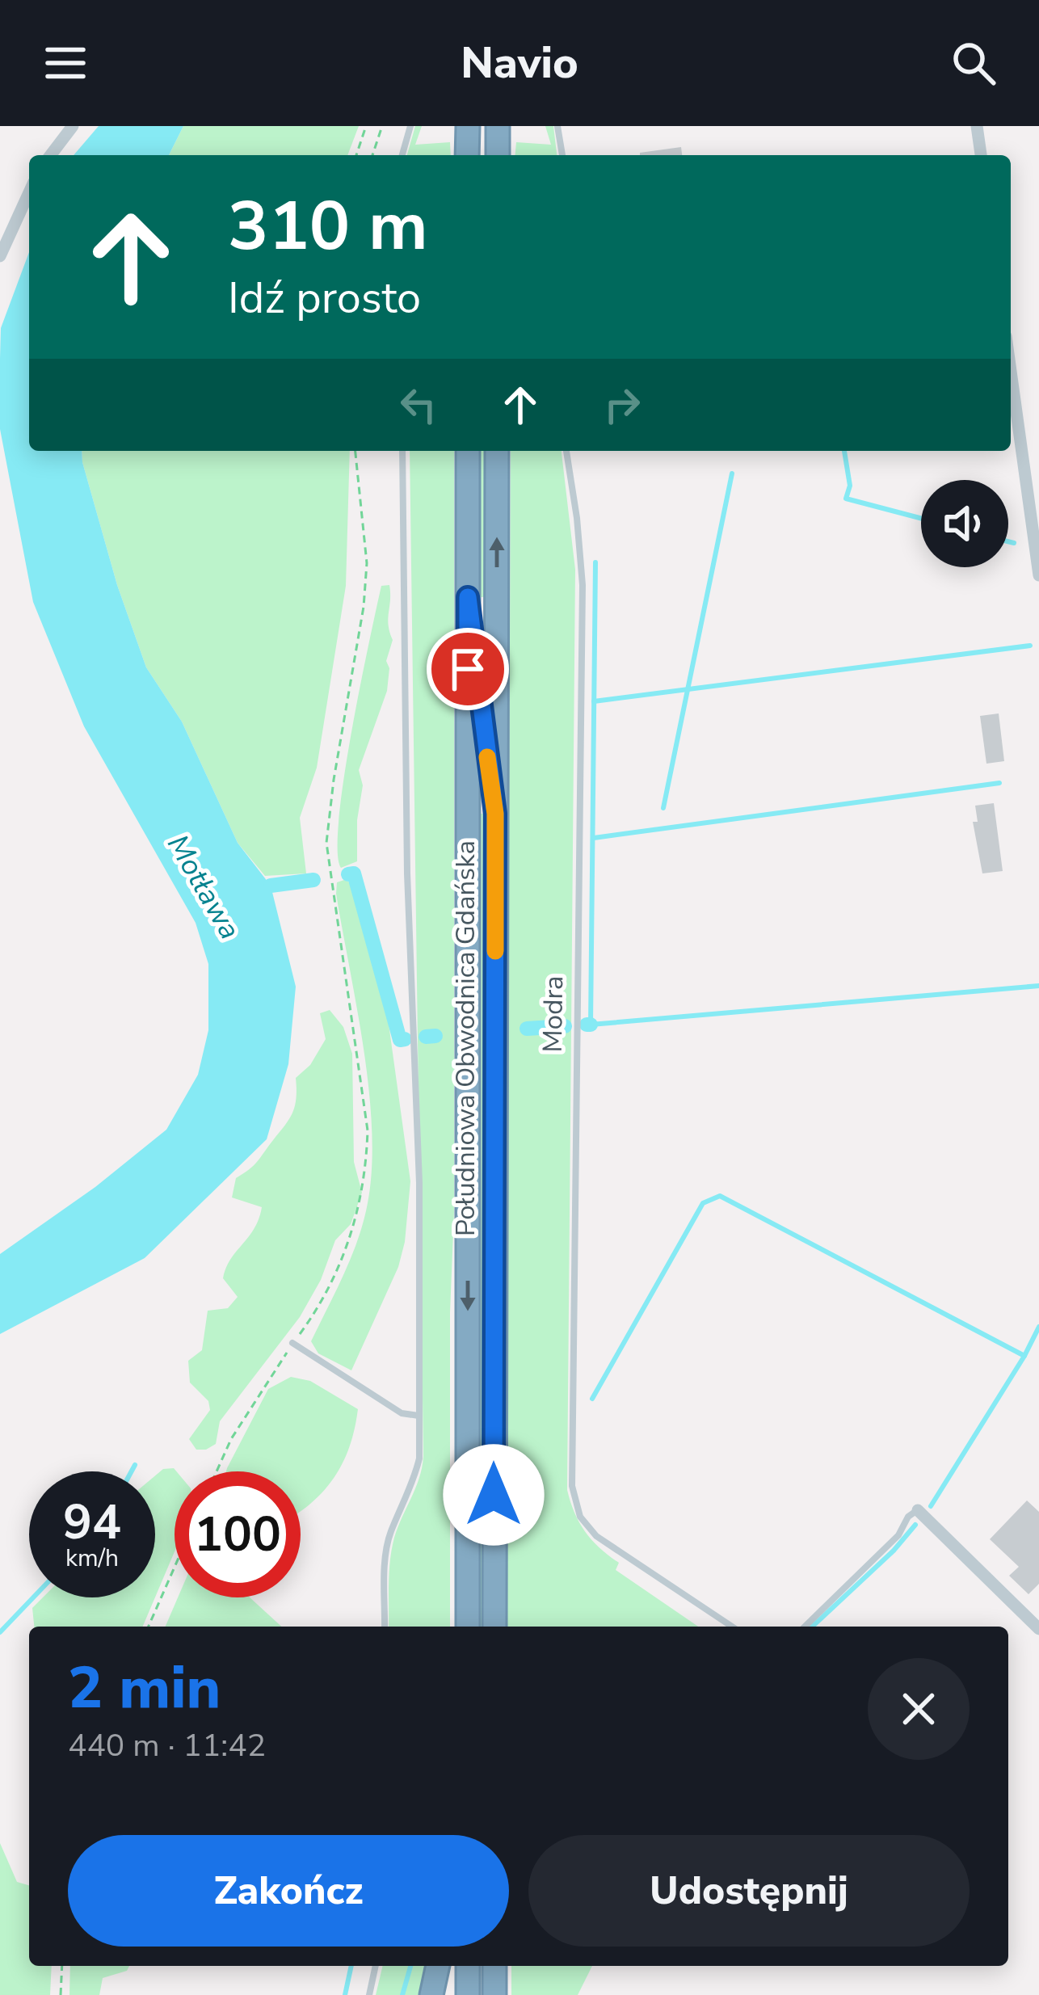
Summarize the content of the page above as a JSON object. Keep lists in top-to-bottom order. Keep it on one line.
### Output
{"streets":{"highway":["Południowa Obwodnica Gdańska"],"lane":["Modra"]},"water":["Motława"],"page":{"header":"Navio","turn":["310 m","Idź prosto"],"speed":"94 km/h","limit":"100","heading":["2 min","440 m · 11:42"],"buttons":["Zakończ","Udostępnij"]}}
